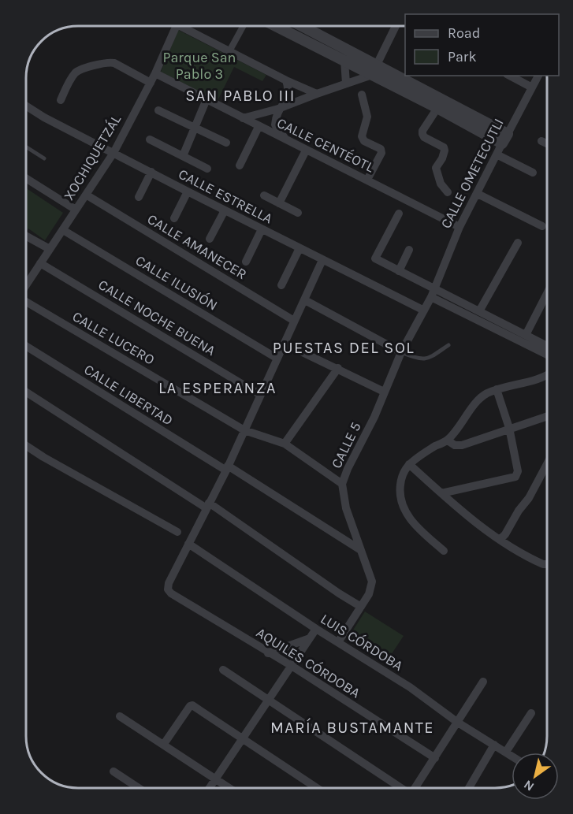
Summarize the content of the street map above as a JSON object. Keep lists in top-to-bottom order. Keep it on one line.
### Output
{"streets":{"street":["CALLE CENTÉOTL","XOCHIQUETZÁL","CALLE OMETECUTLI","CALLE ESTRELLA","CALLE AMANECER","CALLE ILUSIÓN","CALLE NOCHE BUENA","CALLE LUCERO","CALLE LIBERTAD","CALLE 5","LUIS CÓRDOBA","AQUILES CÓRDOBA"]},"crossings":[["CALLE CENTÉOTL","XOCHIQUETZÁL"],["CALLE CENTÉOTL","CALLE OMETECUTLI"],["XOCHIQUETZÁL","CALLE ESTRELLA"],["XOCHIQUETZÁL","CALLE AMANECER"],["XOCHIQUETZÁL","CALLE ILUSIÓN"],["XOCHIQUETZÁL","CALLE NOCHE BUENA"],["CALLE OMETECUTLI","CALLE 5"],["CALLE ESTRELLA","CALLE 5"],["CALLE LUCERO","CALLE 5"],["CALLE LIBERTAD","CALLE 5"],["CALLE 5","LUIS CÓRDOBA"],["LUIS CÓRDOBA","AQUILES CÓRDOBA"]],"districts":["SAN PABLO III","PUESTAS DEL SOL","LA ESPERANZA","MARÍA BUSTAMANTE"],"parks":["Parque San Pablo 3"],"legend":["Road","Park"],"north":"bottom left"}
